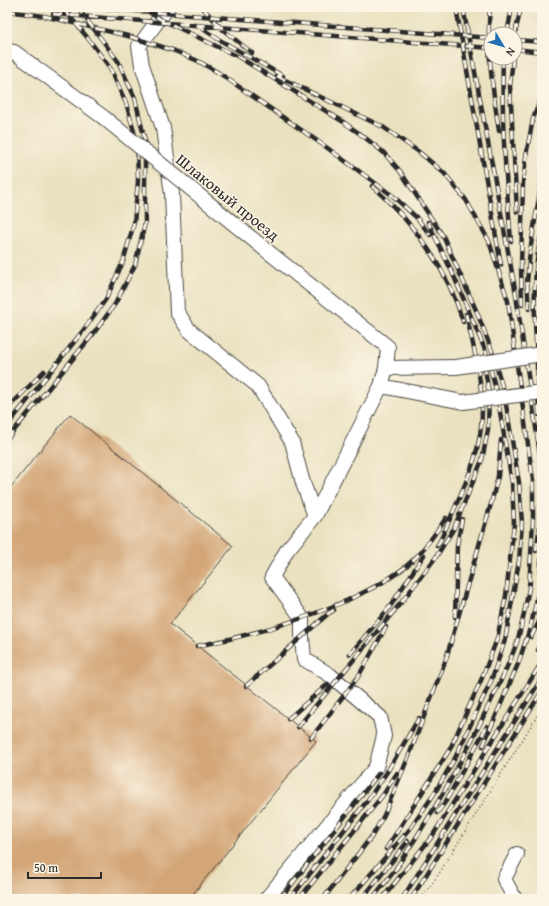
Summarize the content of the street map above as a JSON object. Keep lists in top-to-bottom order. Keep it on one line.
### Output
{"streets":{"street":["Шлаковый проезд"]},"scale_bar":"50 m","north":"bottom right"}
